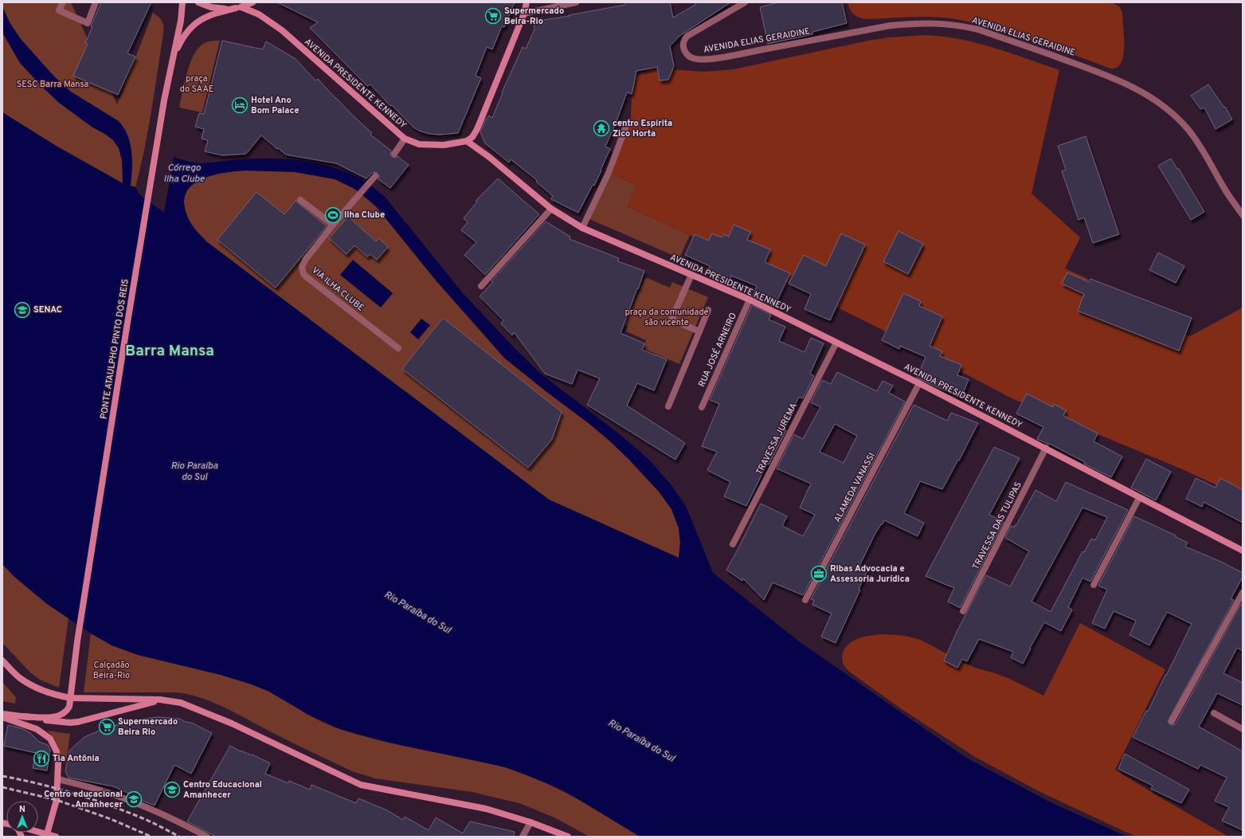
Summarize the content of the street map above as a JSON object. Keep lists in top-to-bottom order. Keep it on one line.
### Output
{"streets":{"street":["AVENIDA ELIAS GERAIDINE","AVENIDA PRESIDENTE KENNEDY","VIA ILHA CLUBE","PONTE ATAULPHO PINTO DOS REIS","RUA JOSÉ ARNEIRO","TRAVESSA JUREMA","ALAMEDA VANASSI","TRAVESSA DAS TULIPAS"]},"crossings":[["AVENIDA PRESIDENTE KENNEDY","RUA JOSÉ ARNEIRO"],["AVENIDA PRESIDENTE KENNEDY","TRAVESSA JUREMA"],["AVENIDA PRESIDENTE KENNEDY","ALAMEDA VANASSI"],["AVENIDA PRESIDENTE KENNEDY","TRAVESSA DAS TULIPAS"]],"districts":["Barra Mansa"],"water":["Córrego Ilha Clube","Rio Paraíba do Sul"],"parks":["praça do SAAE","SESC Barra Mansa","praça da comunidade são vicente","Calçadão Beira-Rio"],"places":{"supermarket":["Supermercado Beira-Rio","Supermercado Beira Rio"],"hotel":["Hotel Ano Bom Palace"],"temple":["centro Espírita Zico Horta"],"sports":["Ilha Clube"],"school or university":["SENAC","Centro Educacional Amanhecer","Centro educacional Amanhecer"],"office":["Ribas Advocacia e Assessoria Jurídica"],"restaurant":["Tia Antônia"]},"north":"top"}
